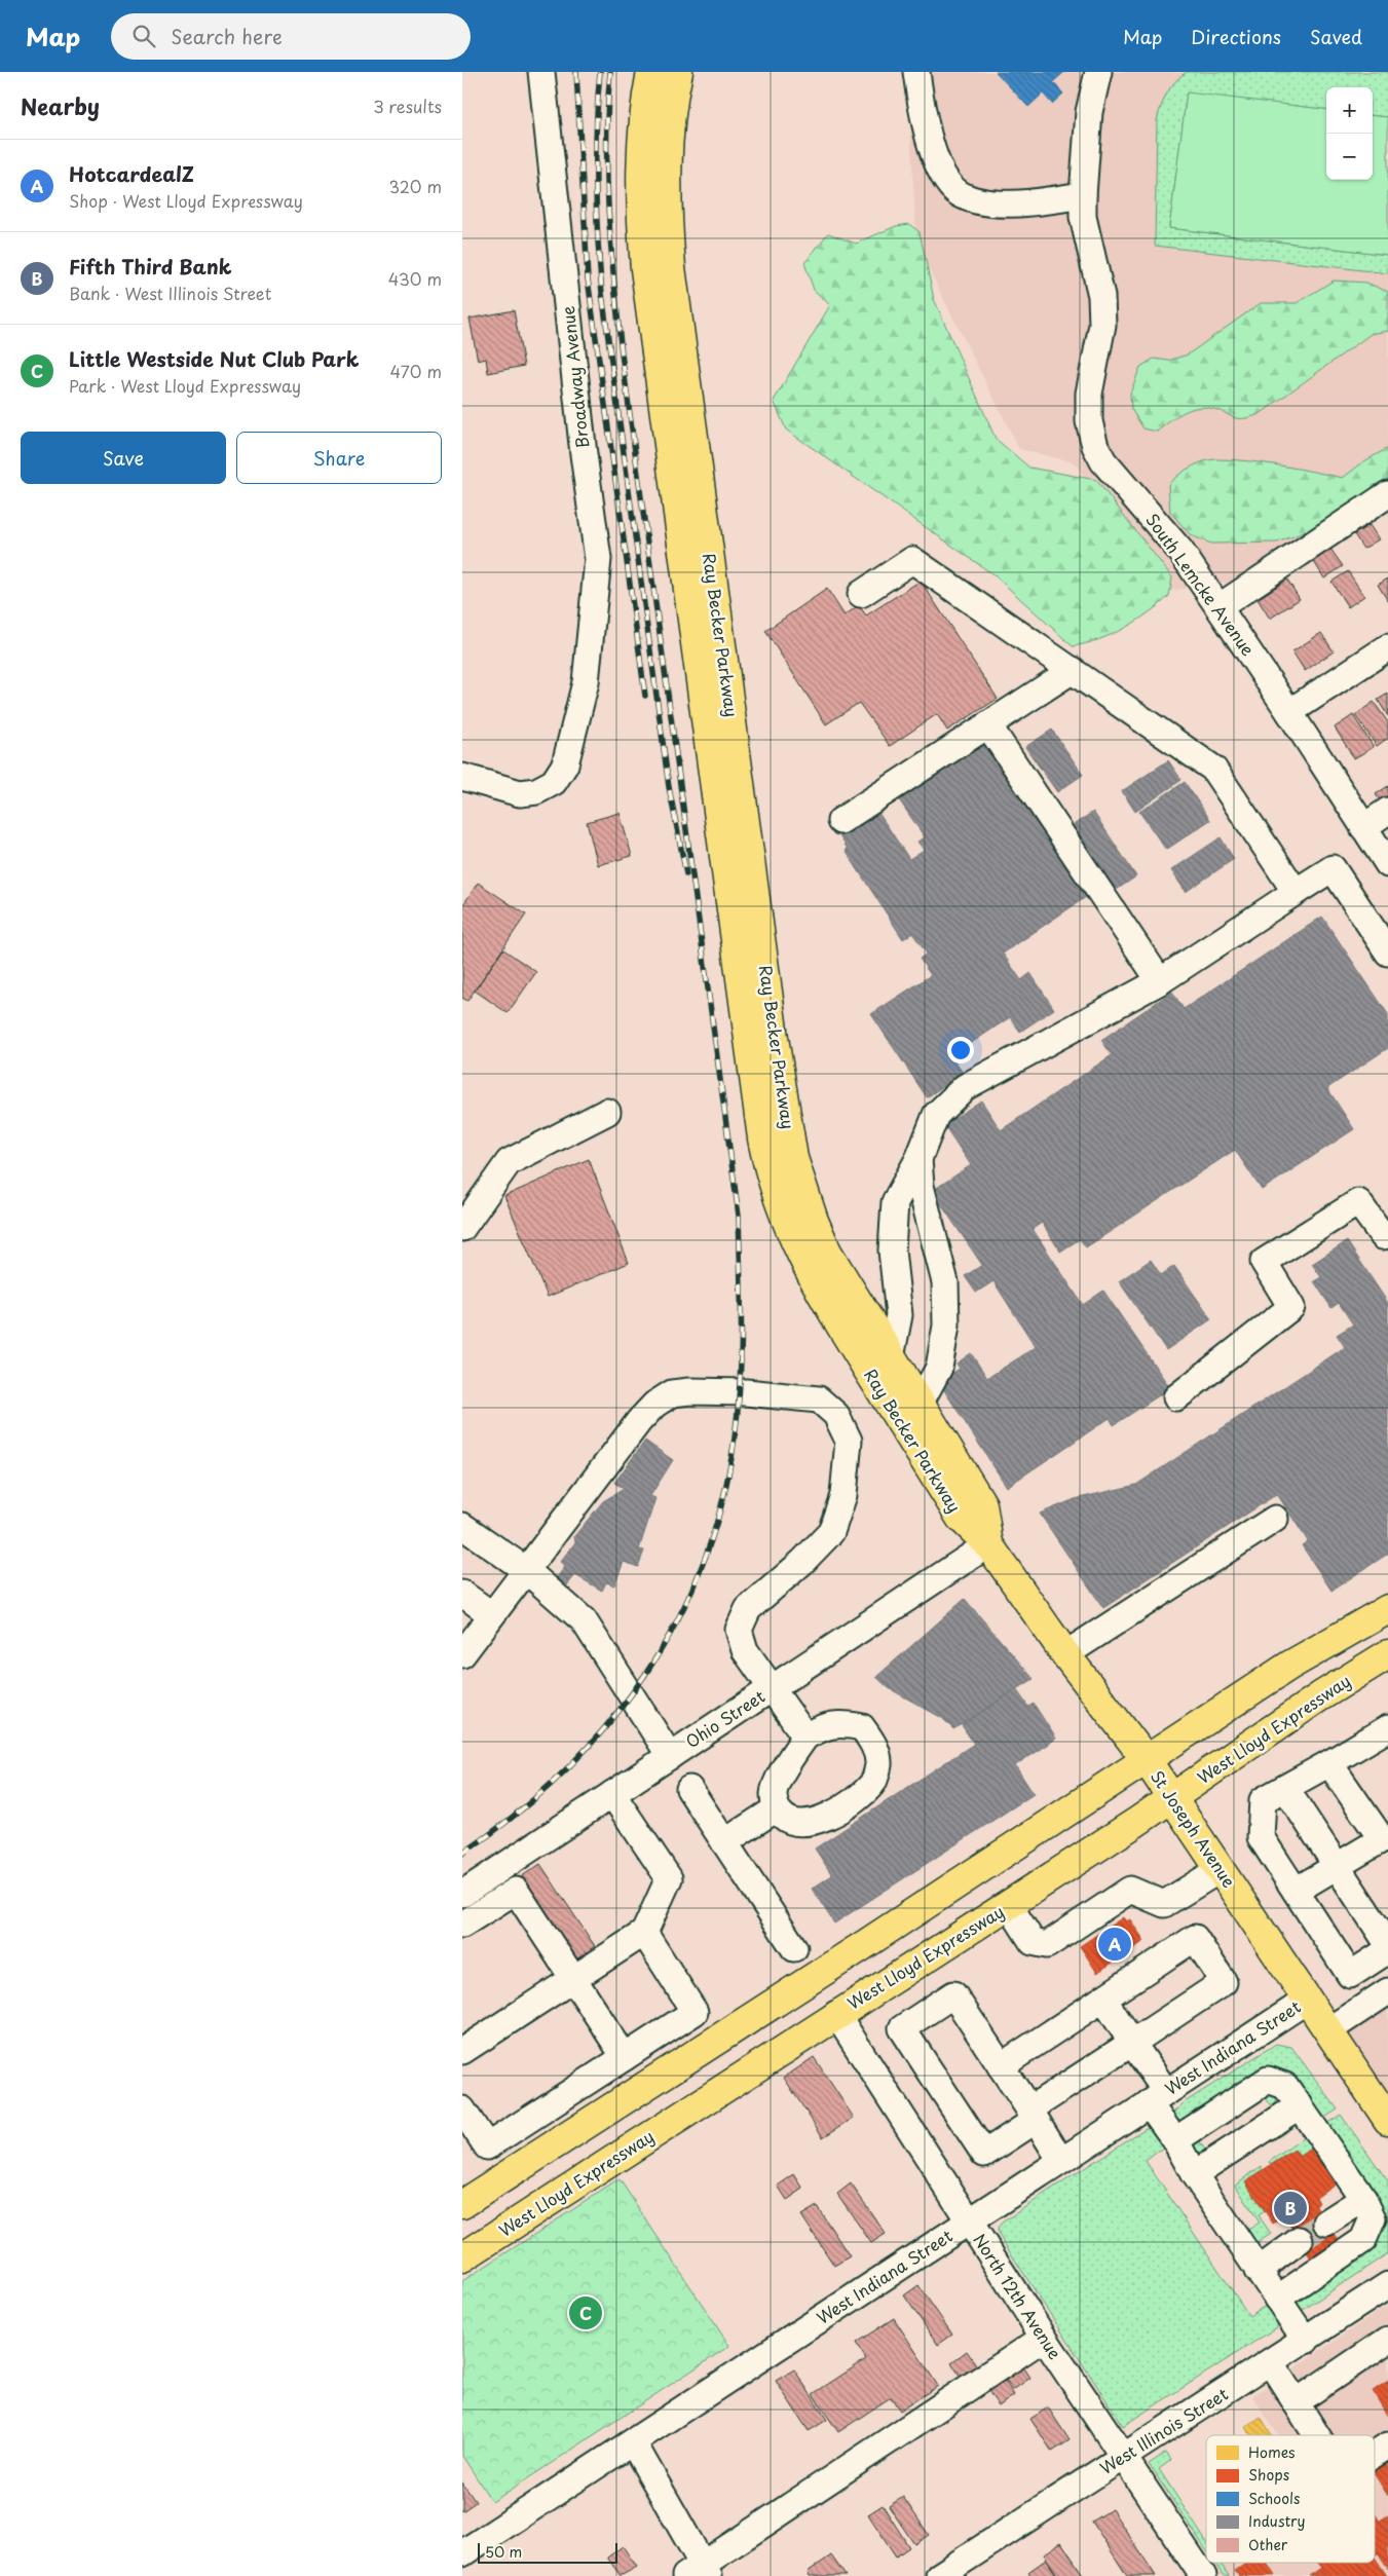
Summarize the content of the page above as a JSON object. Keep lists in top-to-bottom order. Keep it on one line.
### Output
{"streets":{"main road":["Ray Becker Parkway","West Lloyd Expressway","St Joseph Avenue"],"street":["Broadway Avenue","South Lemcke Avenue","Ohio Street","West Indiana Street","North 12th Avenue","West Illinois Street"]},"crossings":[["Ray Becker Parkway","Ohio Street"],["Ray Becker Parkway","St Joseph Avenue"],["Ohio Street","St Joseph Avenue"],["West Lloyd Expressway","St Joseph Avenue"],["West Lloyd Expressway","North 12th Avenue"],["St Joseph Avenue","West Indiana Street"],["West Indiana Street","North 12th Avenue"],["North 12th Avenue","West Illinois Street"]],"legend":["Homes","Shops","Schools","Industry","Other"],"scale_bar":"50 m","page":{"header":"Map","search":"Search here","nav":["Map","Directions","Saved"],"heading":["Nearby","3 results"],"map_buttons":["+","−"],"list":[{"mark":"A","name":"HotcardealZ","note":"Shop · West Lloyd Expressway","value":"320 m"},{"mark":"B","name":"Fifth Third Bank","note":"Bank · West Illinois Street","value":"430 m"},{"mark":"C","name":"Little Westside Nut Club Park","note":"Park · West Lloyd Expressway","value":"470 m"}],"buttons":["Save","Share"],"pins":["A","B","C"],"scale":"50 m"}}
